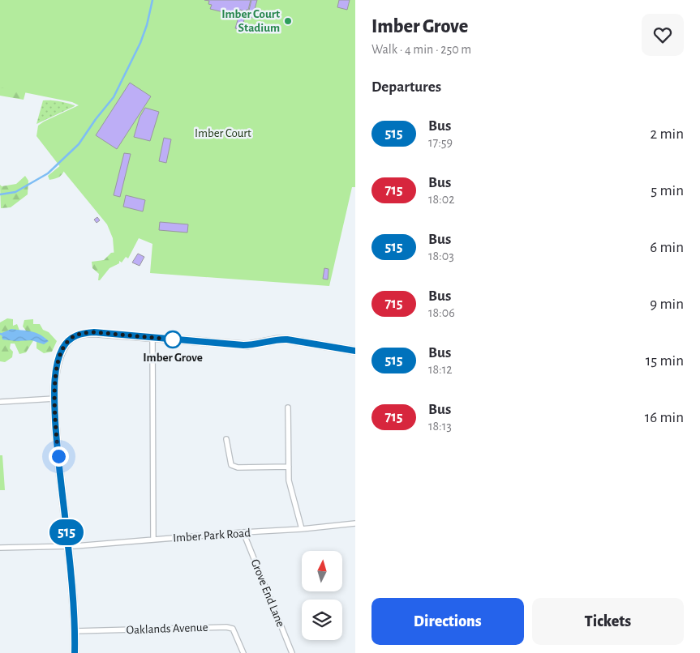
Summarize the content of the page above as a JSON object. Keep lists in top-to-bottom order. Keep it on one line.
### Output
{"streets":{"street":["Imber Park Road","Grove End Lane","Oaklands Avenue"]},"crossings":[["Imber Park Road","Grove End Lane"]],"parks":["Imber Court"],"places":["Imber Court Stadium","Imber Grove"],"lines":["bus line 515"],"north":"top","page":{"on_map":"515","heading":[["Imber Grove","Walk · 4 min · 250 m"],"Departures"],"list":[{"mark":"515","name":"Bus","note":"17:59","value":"2 min"},{"mark":"715","name":"Bus","note":"18:02","value":"5 min"},{"mark":"515","name":"Bus","note":"18:03","value":"6 min"},{"mark":"715","name":"Bus","note":"18:06","value":"9 min"},{"mark":"515","name":"Bus","note":"18:12","value":"15 min"},{"mark":"715","name":"Bus","note":"18:13","value":"16 min"}],"buttons":["Directions","Tickets"]}}
